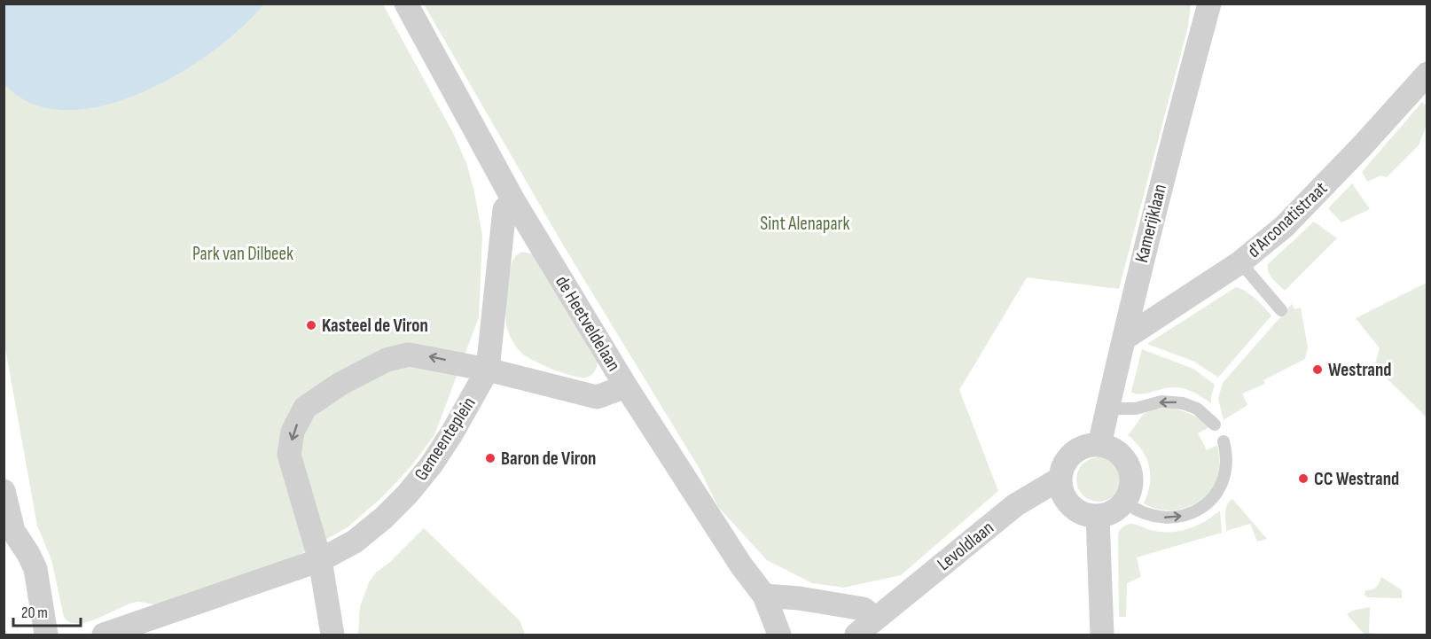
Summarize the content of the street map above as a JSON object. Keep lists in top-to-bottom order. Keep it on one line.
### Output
{"streets":{"street":["d'Arconatistraat","Kamerijklaan","de Heetveldelaan","Gemeenteplein","Levoldlaan"]},"crossings":[["d'Arconatistraat","Kamerijklaan"],["Kamerijklaan","Levoldlaan"],["de Heetveldelaan","Gemeenteplein"]],"parks":["Sint Alenapark","Park van Dilbeek"],"places":["Kasteel de Viron","Westrand","Baron de Viron","CC Westrand"],"scale_bar":"20 m"}
